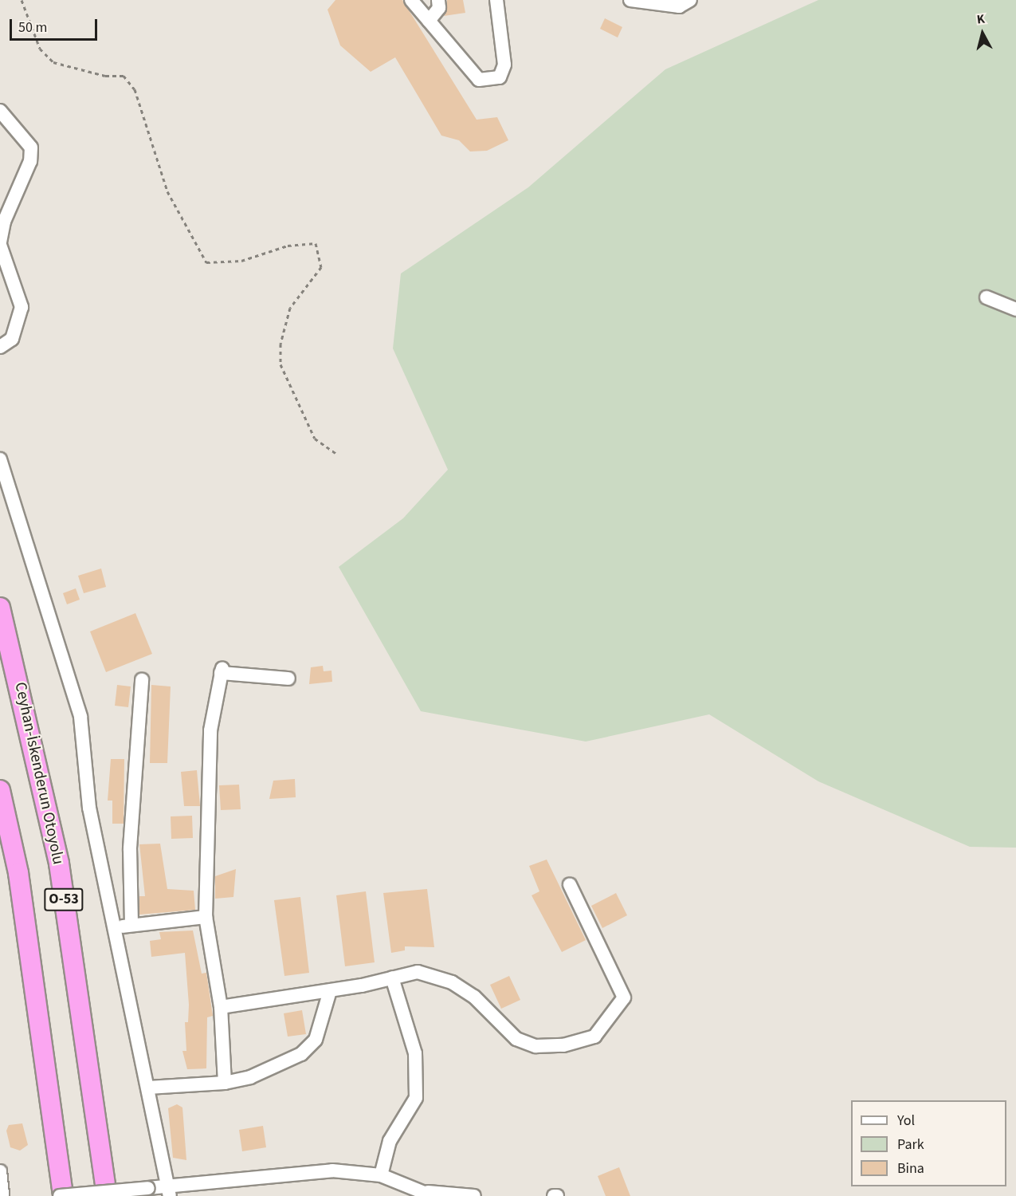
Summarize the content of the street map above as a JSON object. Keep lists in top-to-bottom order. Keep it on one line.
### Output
{"streets":{"highway":["Ceyhan-İskenderun Otoyolu","O-53"]},"legend":["Yol","Park","Bina"],"scale_bar":"50 m","north":"top"}
